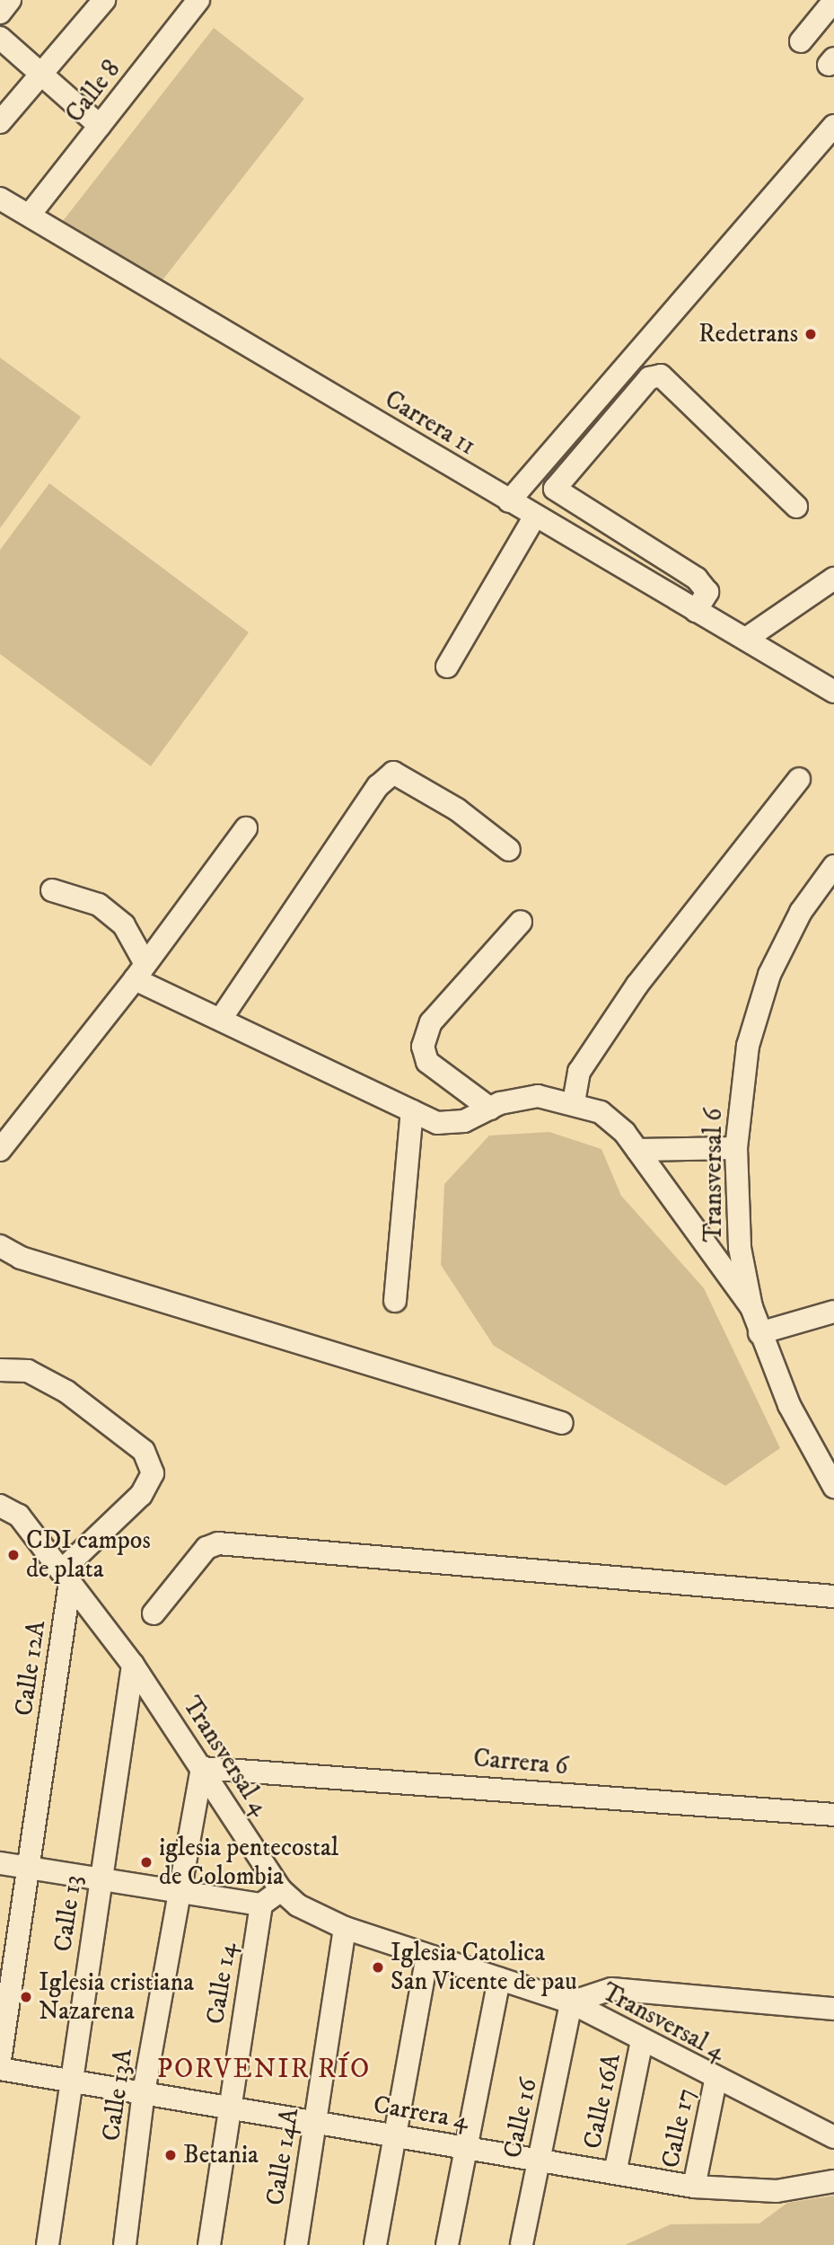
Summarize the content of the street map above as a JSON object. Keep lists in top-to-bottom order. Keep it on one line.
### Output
{"streets":{"street":["Calle 8","Carrera 11","Transversal 6","Calle 12A","Transversal 4","Carrera 6","Calle 13","Calle 14","Calle 13A","Calle 16A","Carrera 4","Calle 16","Calle 17","Calle 14A"]},"crossings":[["Calle 8","Carrera 11"],["Calle 12A","Transversal 4"],["Transversal 4","Carrera 6"],["Transversal 4","Calle 13"],["Transversal 4","Calle 13A"],["Transversal 4","Calle 16A"],["Transversal 4","Calle 16"],["Transversal 4","Calle 17"],["Transversal 4","Calle 14A"],["Carrera 6","Calle 13A"],["Calle 13","Carrera 4"],["Calle 14","Carrera 4"],["Calle 13A","Carrera 4"],["Calle 16A","Carrera 4"],["Carrera 4","Calle 16"],["Carrera 4","Calle 17"],["Carrera 4","Calle 14A"]],"districts":["PORVENIR RÍO"],"places":["Redetrans","CDI campos de plata","iglesia pentecostal de Colombia","Iglesia Catolica San Vicente de pau","Iglesia cristiana Nazarena","Betania"]}
